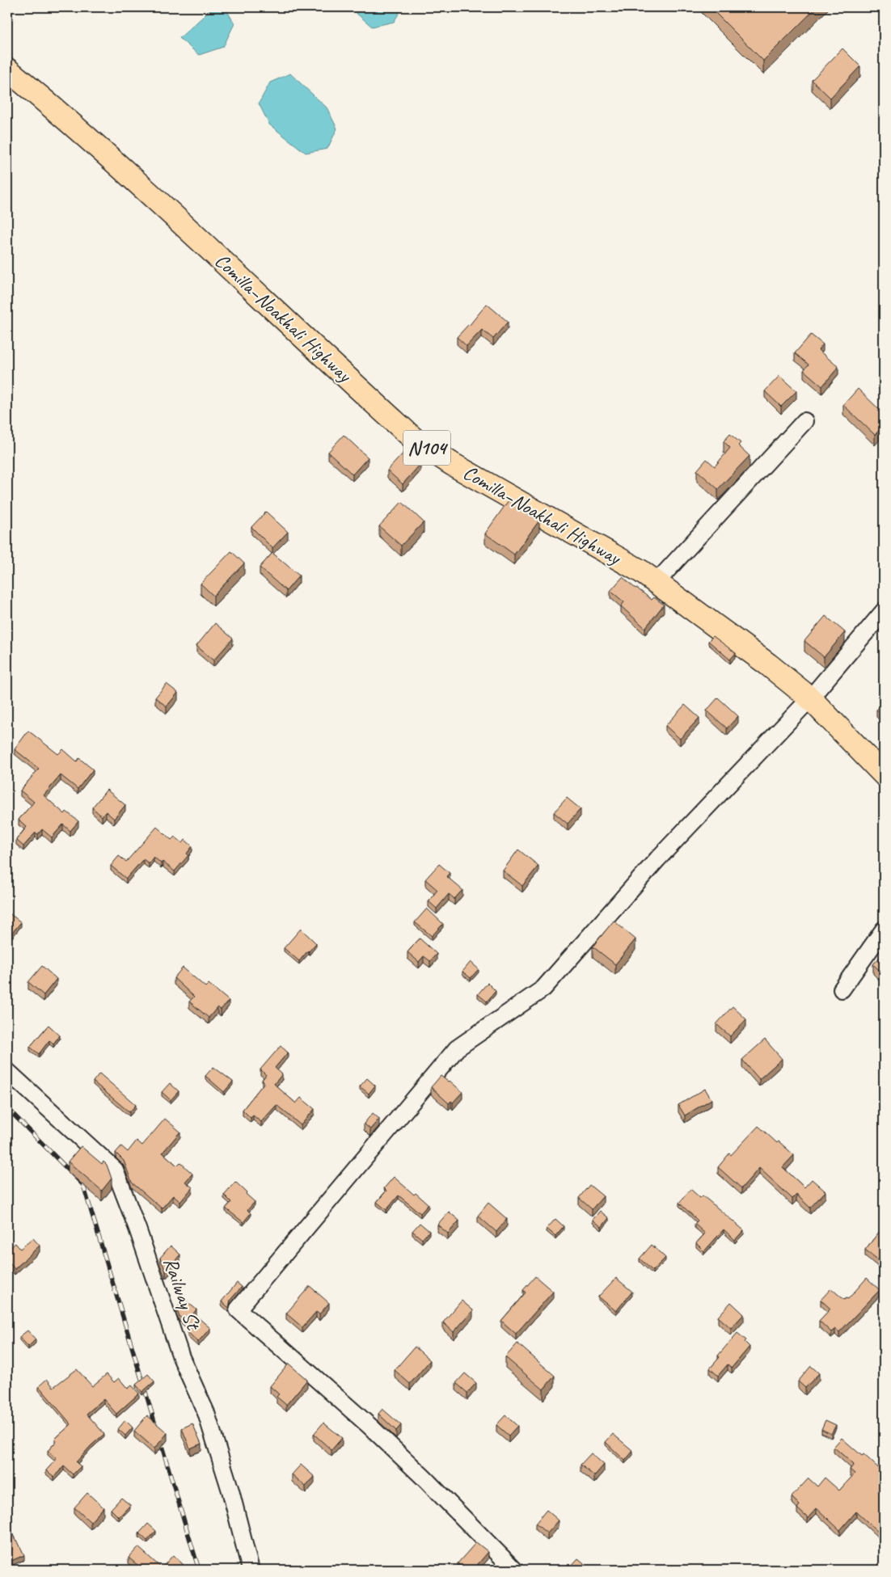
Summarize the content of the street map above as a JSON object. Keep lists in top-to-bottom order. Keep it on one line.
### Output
{"streets":{"highway":["Comilla–Noakhali Highway","N104"],"street":["Railway St"]}}
